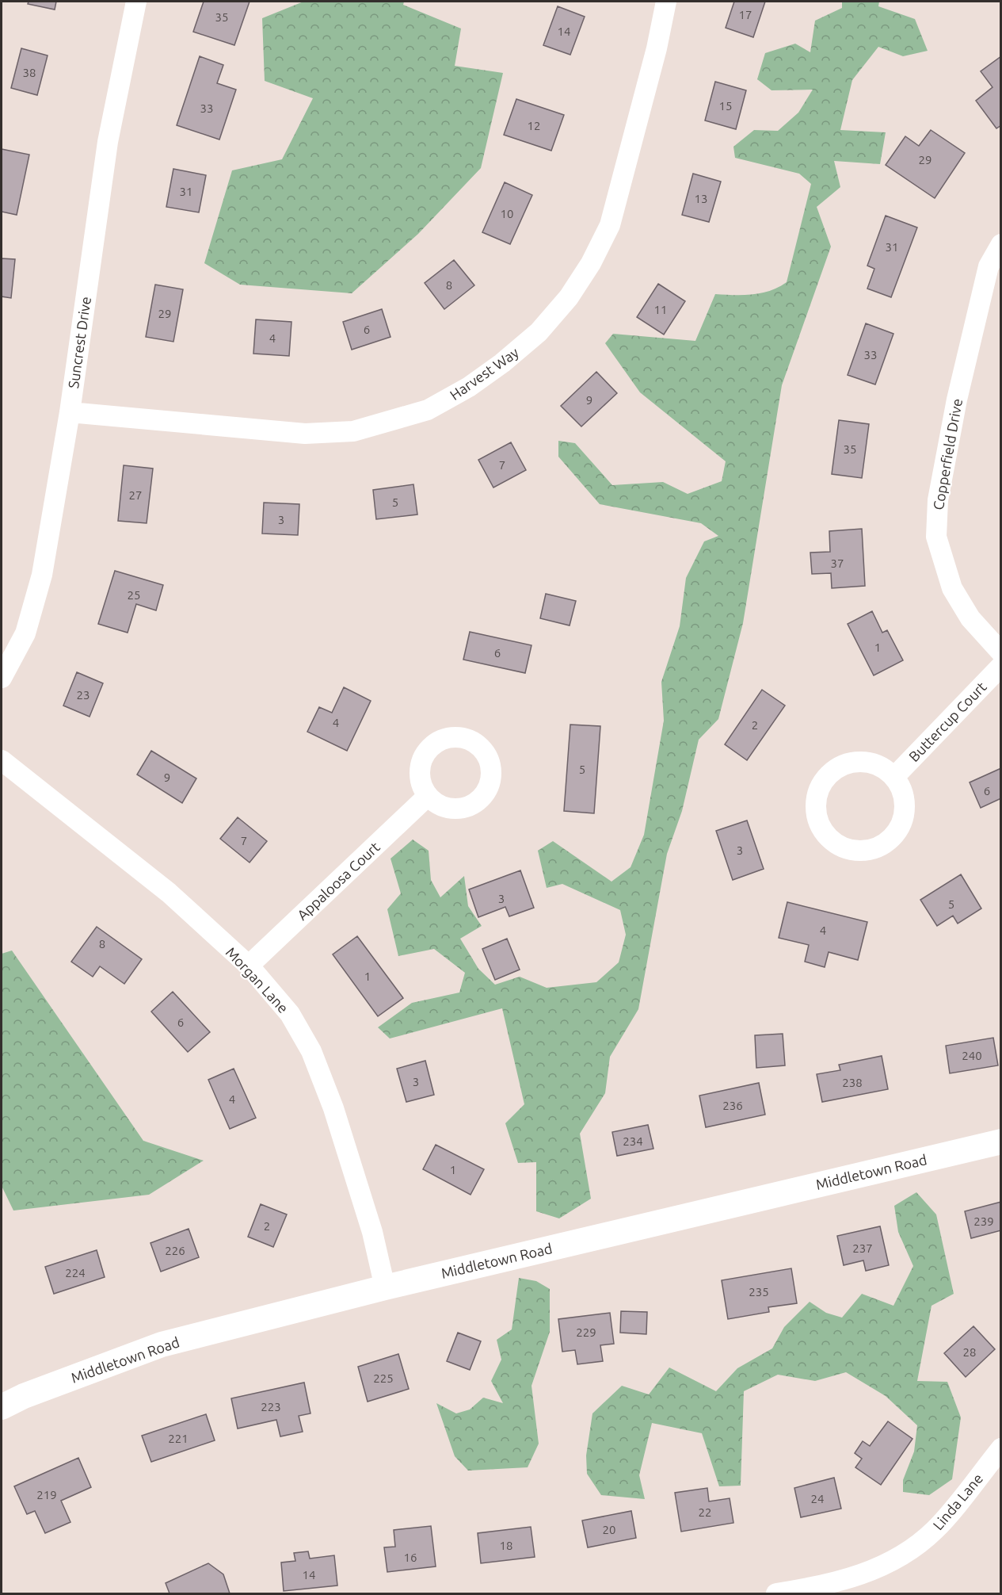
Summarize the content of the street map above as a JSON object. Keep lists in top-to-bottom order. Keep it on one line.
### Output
{"streets":{"street":["Suncrest Drive","Harvest Way","Copperfield Drive","Buttercup Court","Appaloosa Court","Morgan Lane","Middletown Road","Linda Lane"]},"crossings":[["Suncrest Drive","Harvest Way"],["Appaloosa Court","Morgan Lane"],["Morgan Lane","Middletown Road"]],"house_numbers":["17","35","14","38","15","33","12","29","31","13","10","31","8","11","29","6","4","33","9","35","7","27","5","3","37","25","1","6","23","4","2","5","9","6","7","3","3","5","4","8","1","6","240","3","238","4","236","234","1","239","2","237","226","224","235","229","28","225","223","221","219","24","22","20","18","16","14"]}
